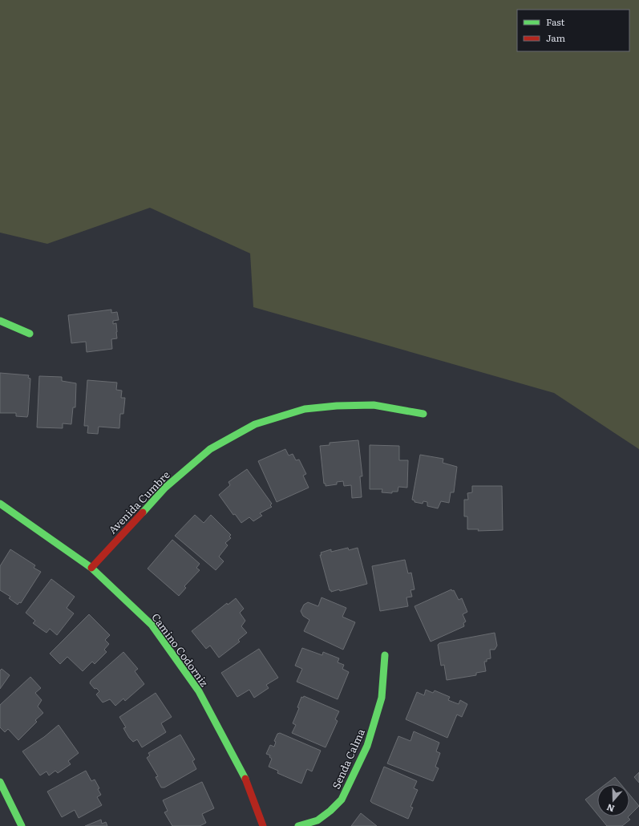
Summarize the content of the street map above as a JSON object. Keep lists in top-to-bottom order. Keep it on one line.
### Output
{"streets":{"street":["Avenida Cumbre","Camino Codorniz","Senda Calma"]},"crossings":[["Avenida Cumbre","Camino Codorniz"]],"legend":["Fast","Jam"],"north":"bottom"}
